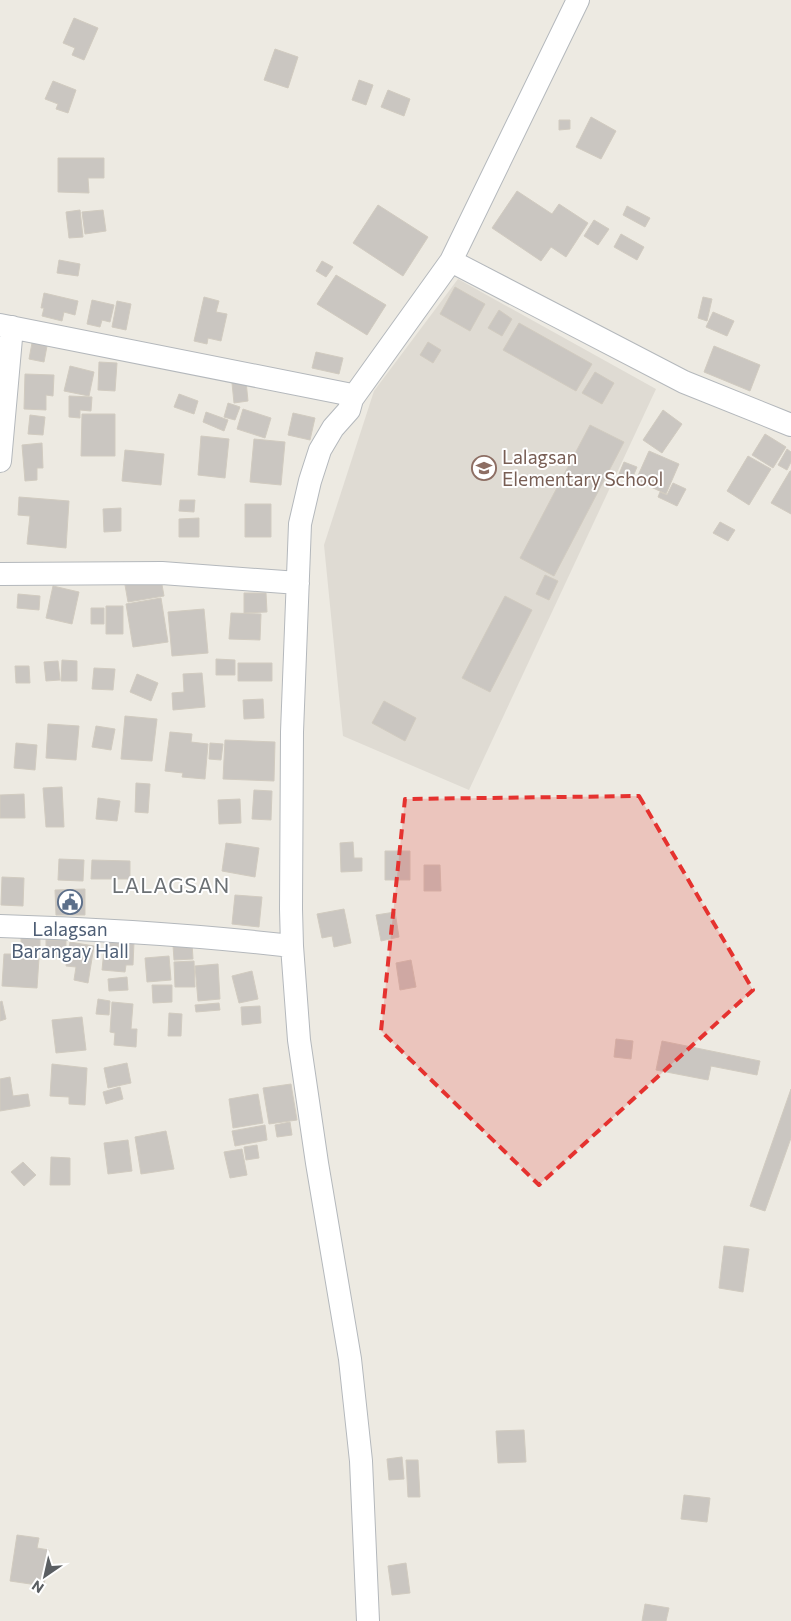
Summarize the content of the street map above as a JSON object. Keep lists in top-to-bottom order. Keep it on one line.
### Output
{"districts":["LALAGSAN"],"places":{"school or university":["Lalagsan Elementary School"],"public building":["Lalagsan Barangay Hall"]},"north":"bottom left"}
